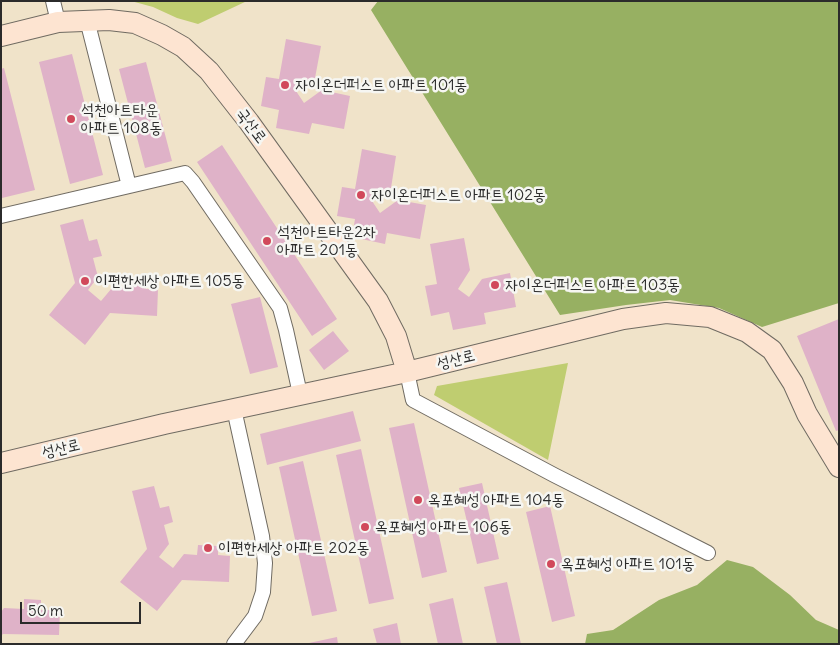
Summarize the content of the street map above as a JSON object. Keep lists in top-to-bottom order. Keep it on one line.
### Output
{"streets":{"street":["국산로","성산로"]},"crossings":[["국산로","성산로"]],"places":["자이온더퍼스트 아파트 101동","석천아트타운 아파트 108동","자이온더퍼스트 아파트 102동","석천아트타운2차 아파트 201동","이편한세상 아파트 105동","자이온더퍼스트 아파트 103동","옥포혜성 아파트 104동","옥포혜성 아파트 106동","이편한세상 아파트 202동","옥포혜성 아파트 101동"],"scale_bar":"50 m"}
